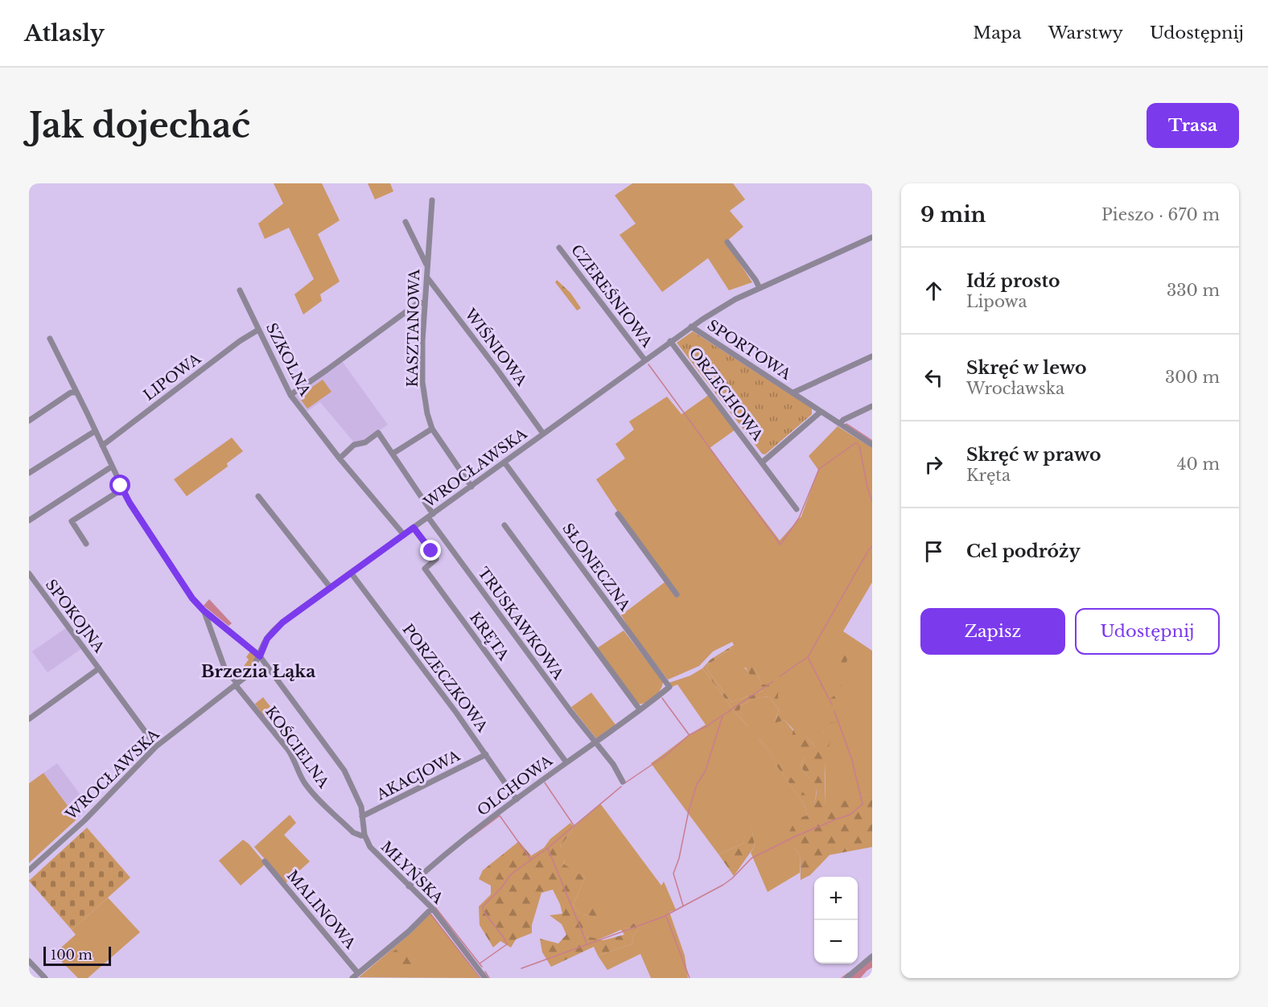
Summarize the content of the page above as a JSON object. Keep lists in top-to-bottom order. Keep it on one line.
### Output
{"streets":{"street":["CZEREŚNIOWA","KASZTANOWA","WIŚNIOWA","SPORTOWA","SZKOLNA","LIPOWA","ORZECHOWA","WROCŁAWSKA","SŁONECZNA","SPOKOJNA","TRUSKAWKOWA","KRĘTA","PORZECZKOWA","KOŚCIELNA","AKACJOWA","OLCHOWA","MŁYŃSKA","MALINOWA"]},"crossings":[["CZEREŚNIOWA","WROCŁAWSKA"],["KASZTANOWA","WIŚNIOWA"],["KASZTANOWA","WROCŁAWSKA"],["WIŚNIOWA","WROCŁAWSKA"],["SPORTOWA","ORZECHOWA"],["SPORTOWA","WROCŁAWSKA"],["SZKOLNA","LIPOWA"],["SZKOLNA","WROCŁAWSKA"],["SZKOLNA","TRUSKAWKOWA"],["ORZECHOWA","WROCŁAWSKA"],["WROCŁAWSKA","SŁONECZNA"],["WROCŁAWSKA","SPOKOJNA"],["WROCŁAWSKA","TRUSKAWKOWA"],["WROCŁAWSKA","KRĘTA"],["WROCŁAWSKA","PORZECZKOWA"],["WROCŁAWSKA","KOŚCIELNA"],["WROCŁAWSKA","MŁYŃSKA"],["SŁONECZNA","OLCHOWA"],["TRUSKAWKOWA","OLCHOWA"],["KRĘTA","OLCHOWA"],["PORZECZKOWA","AKACJOWA"],["PORZECZKOWA","OLCHOWA"],["KOŚCIELNA","MŁYŃSKA"],["AKACJOWA","MŁYŃSKA"],["OLCHOWA","MŁYŃSKA"]],"districts":["Brzezia Łąka"],"scale_bar":"100 m","page":{"header":"Atlasly","nav":["Mapa","Warstwy","Udostępnij"],"buttons":["Trasa",["Zapisz","Udostępnij"]],"title":"Jak dojechać","heading":["9 min","Pieszo · 670 m"],"list":[["Idź prosto","Lipowa","330 m"],["Skręć w lewo","Wrocławska","300 m"],["Skręć w prawo","Kręta","40 m"],"Cel podróży"],"map_buttons":["+","−"],"scale":"100 m"}}
